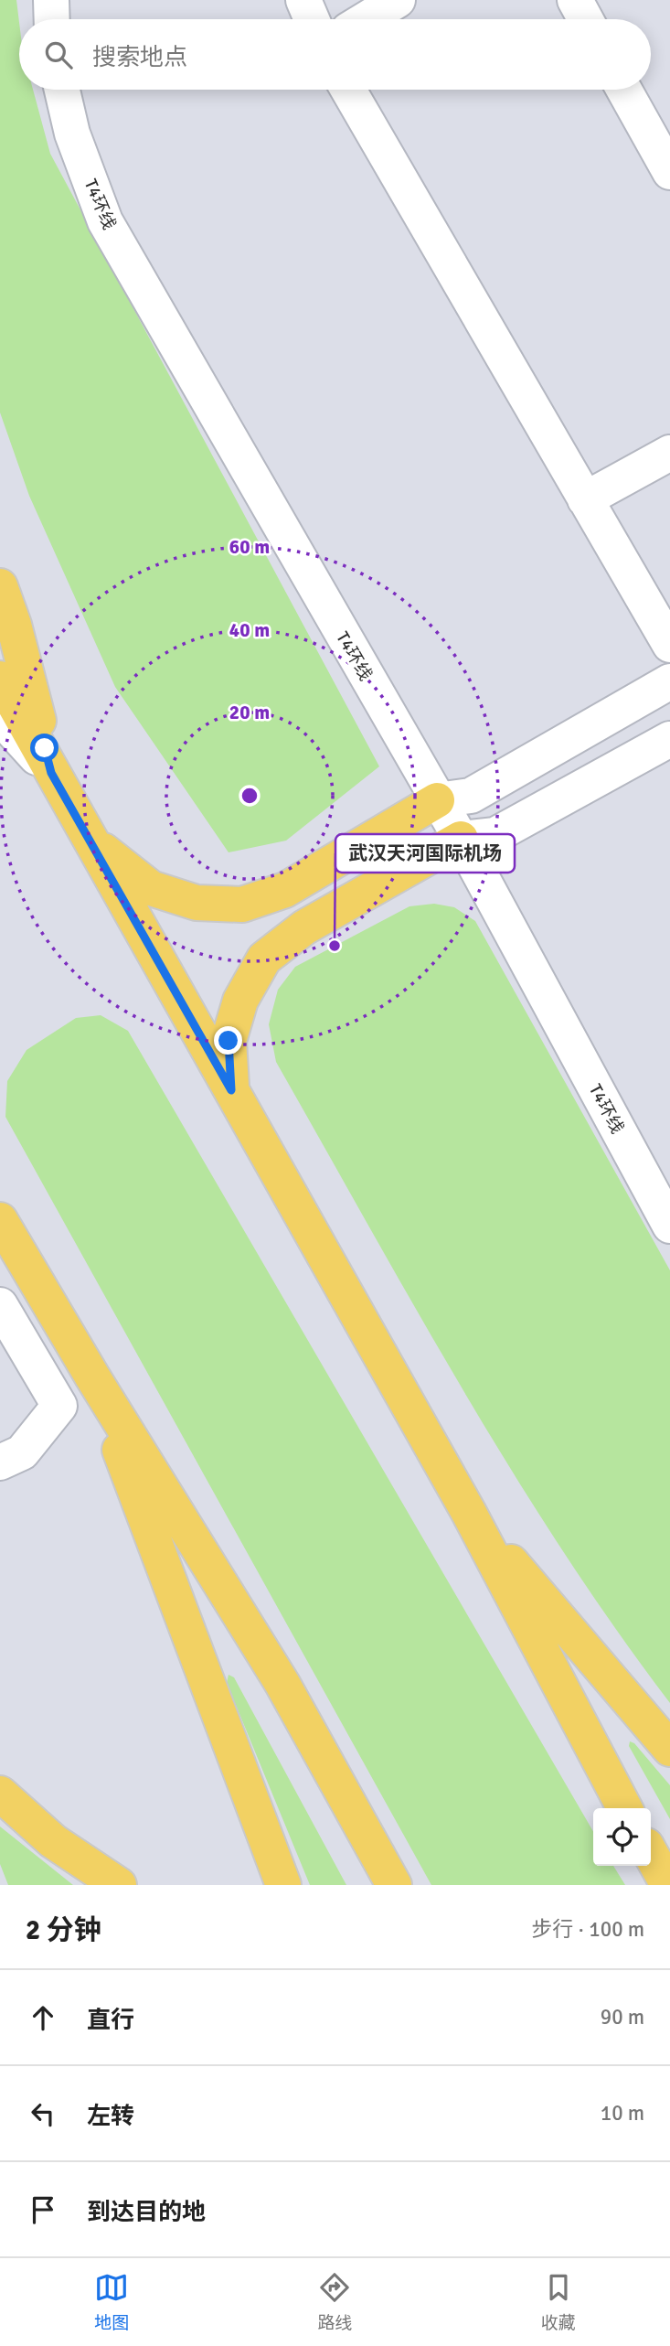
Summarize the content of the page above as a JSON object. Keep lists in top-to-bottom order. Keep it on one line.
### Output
{"streets":{"street":["T4环线"]},"places":["武汉天河国际机场"],"page":{"search":"搜索地点","heading":["2 分钟","步行 · 100 m"],"list":[["直行","90 m"],["左转","10 m"],"到达目的地"],"nav":["地图","路线","收藏"]},"rings":["60 m","40 m","20 m"]}
